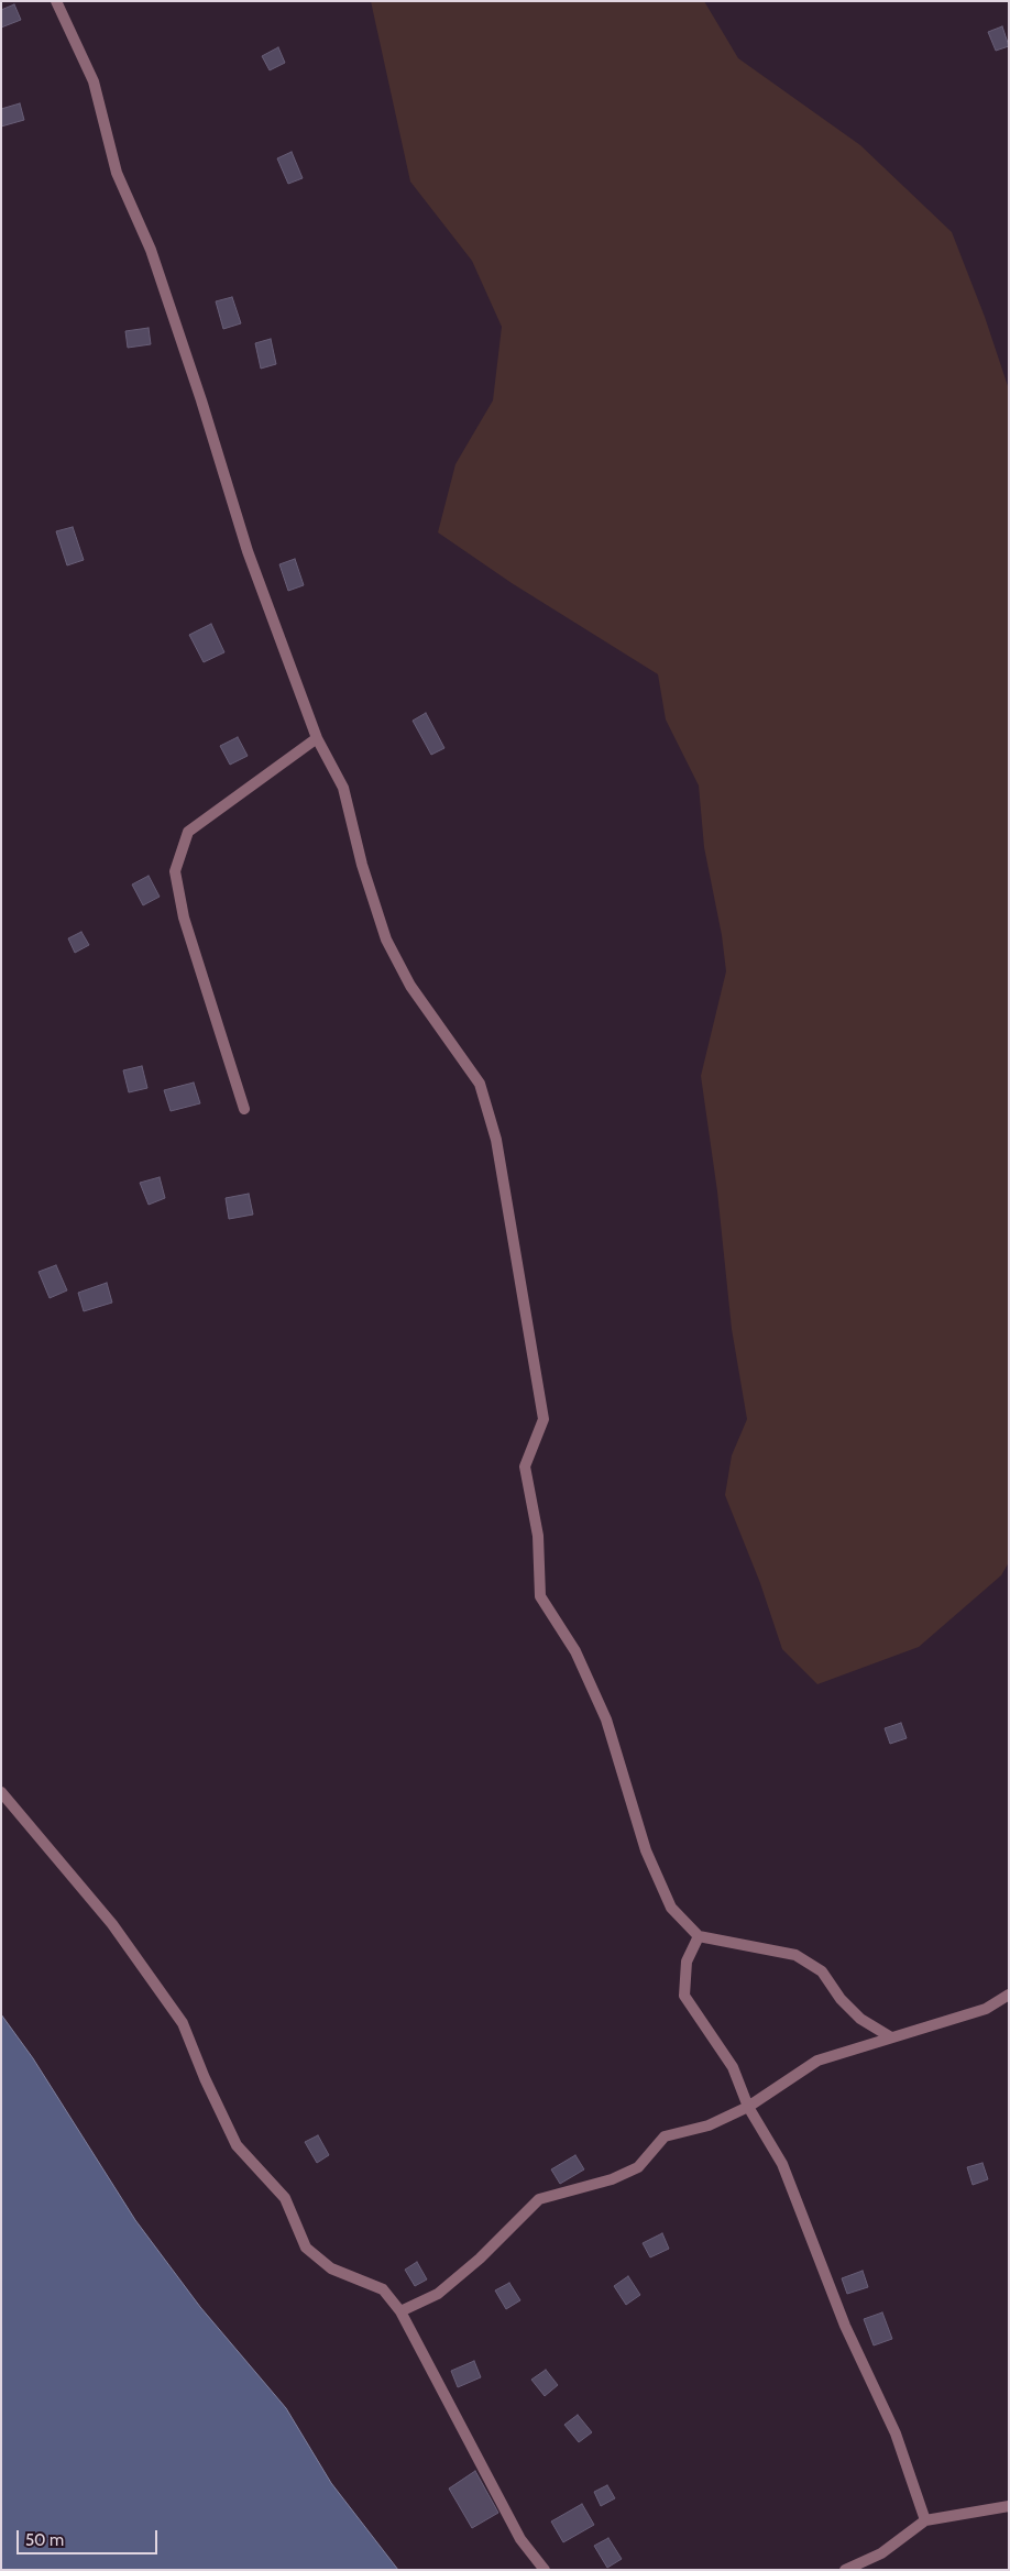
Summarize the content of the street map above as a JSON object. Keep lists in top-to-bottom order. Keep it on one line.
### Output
{"scale_bar":"50 m"}
